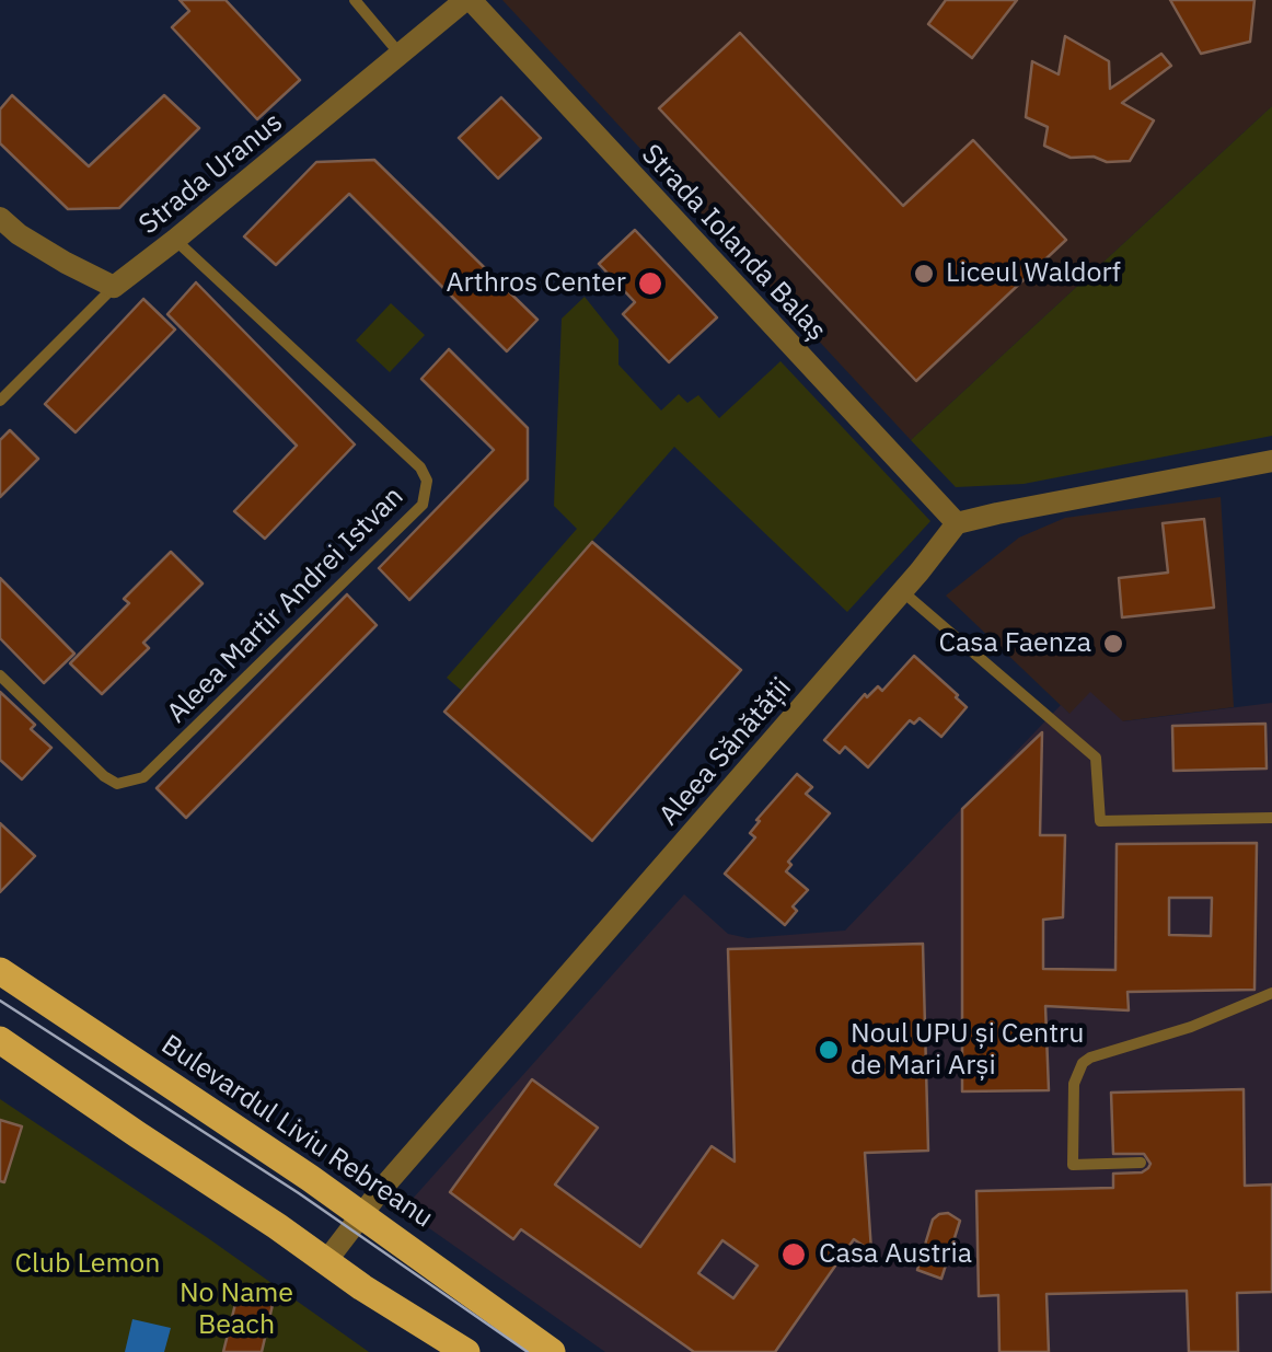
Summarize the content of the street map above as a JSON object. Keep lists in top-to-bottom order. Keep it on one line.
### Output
{"streets":{"main road":["Bulevardul Liviu Rebreanu"],"street":["Strada Uranus","Strada Iolanda Balaș","Aleea Sănătății"],"lane":["Aleea Martir Andrei Istvan"]},"crossings":[["Strada Uranus","Strada Iolanda Balaș"],["Strada Uranus","Aleea Martir Andrei Istvan"],["Strada Iolanda Balaș","Aleea Sănătății"],["Aleea Sănătății","Bulevardul Liviu Rebreanu"]],"parks":["Club Lemon","No Name Beach"],"places":["Liceul Waldorf","Arthros Center","Casa Faenza","Noul UPU și Centru de Mari Arși","Casa Austria"]}
